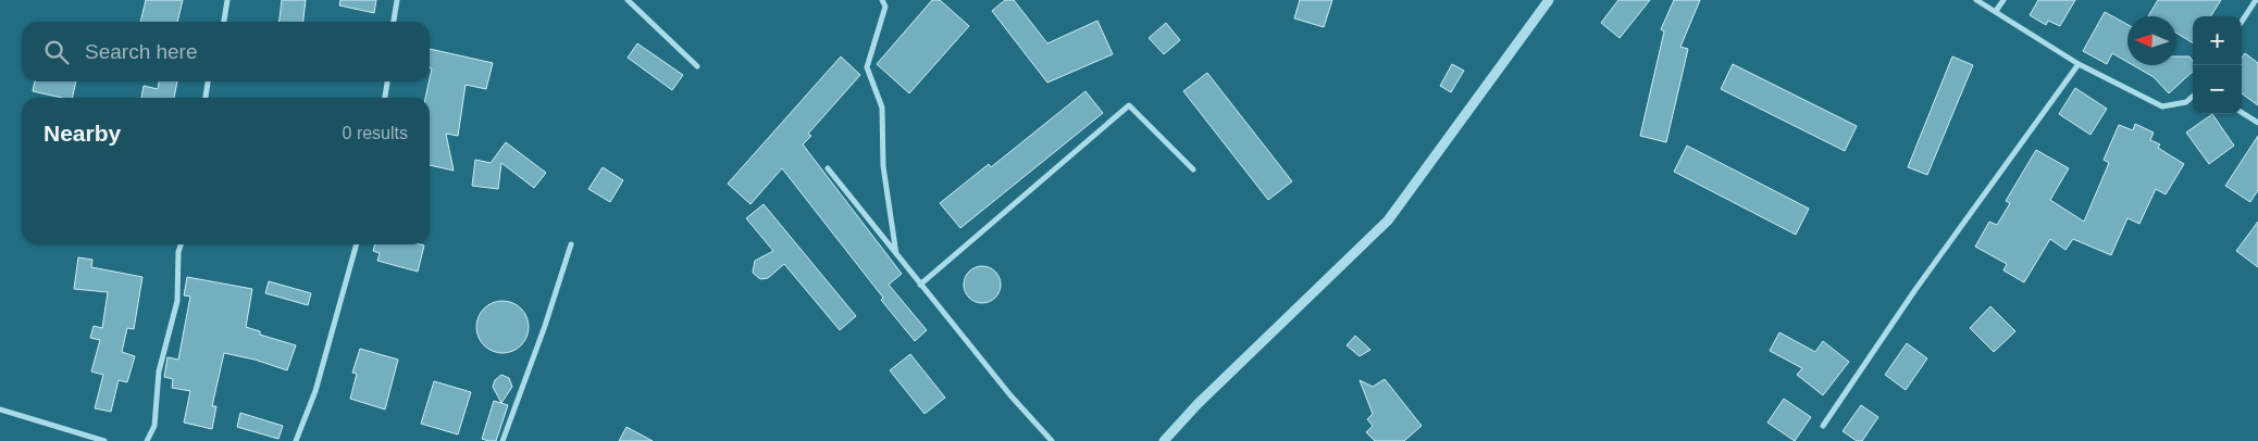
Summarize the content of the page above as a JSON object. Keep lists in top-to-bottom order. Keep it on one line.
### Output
{"north":"left","page":{"map_buttons":["+","−"],"search":"Search here","heading":["Nearby","0 results"]}}
